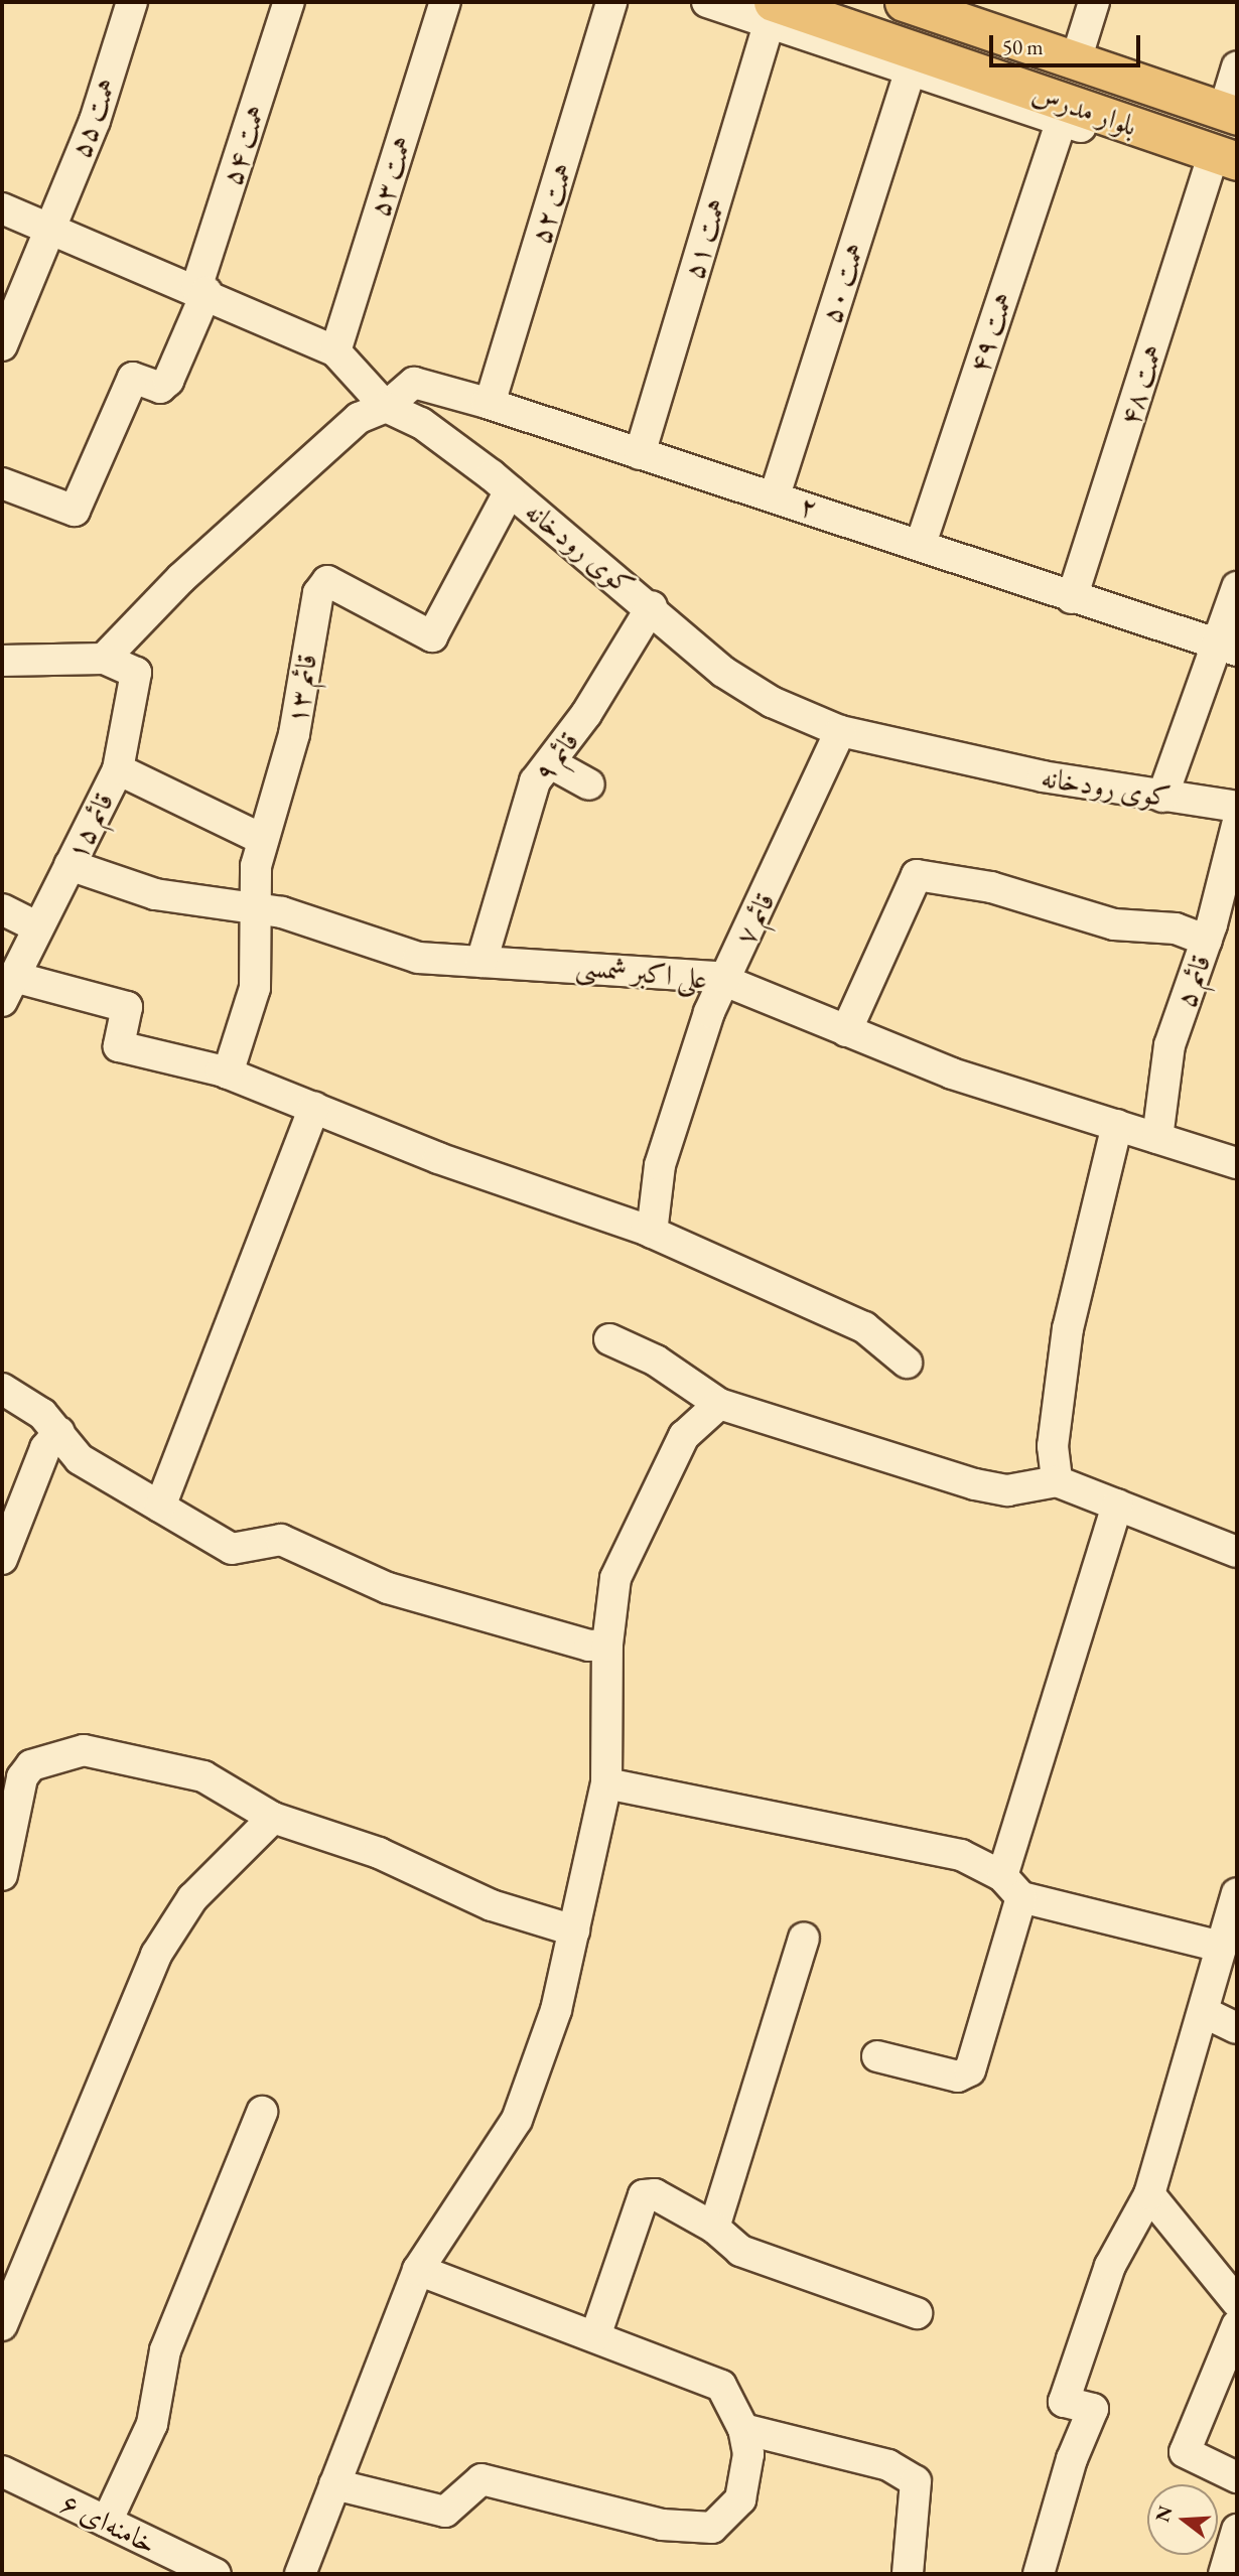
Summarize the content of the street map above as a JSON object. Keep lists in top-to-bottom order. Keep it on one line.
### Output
{"streets":{"main road":["بلوار مدرس"],"street":["همت ۵۵","همت ۵۴","همت ۵۳","همت ۵۲","همت ۵۱","همت ۵۰","همت ۴۹","همت ۴۸","۲","کوی رودخانه","قائم ۱۳","قائم ۹","قائم ۱۵","قائم ۷","علی اکبر شمسی","قائم ۵","خامنه‌ای ۶"]},"crossings":[["بلوار مدرس","همت ۵۱"],["بلوار مدرس","همت ۴۸"],["همت ۵۲","۲"],["همت ۵۱","۲"],["همت ۵۰","۲"],["همت ۴۹","۲"],["همت ۴۸","۲"],["۲","کوی رودخانه"],["کوی رودخانه","قائم ۱۳"],["کوی رودخانه","قائم ۹"],["کوی رودخانه","قائم ۷"],["قائم ۱۳","علی اکبر شمسی"],["قائم ۹","علی اکبر شمسی"],["قائم ۱۵","علی اکبر شمسی"],["قائم ۷","علی اکبر شمسی"],["علی اکبر شمسی","قائم ۵"]],"scale_bar":"50 m","north":"left"}
